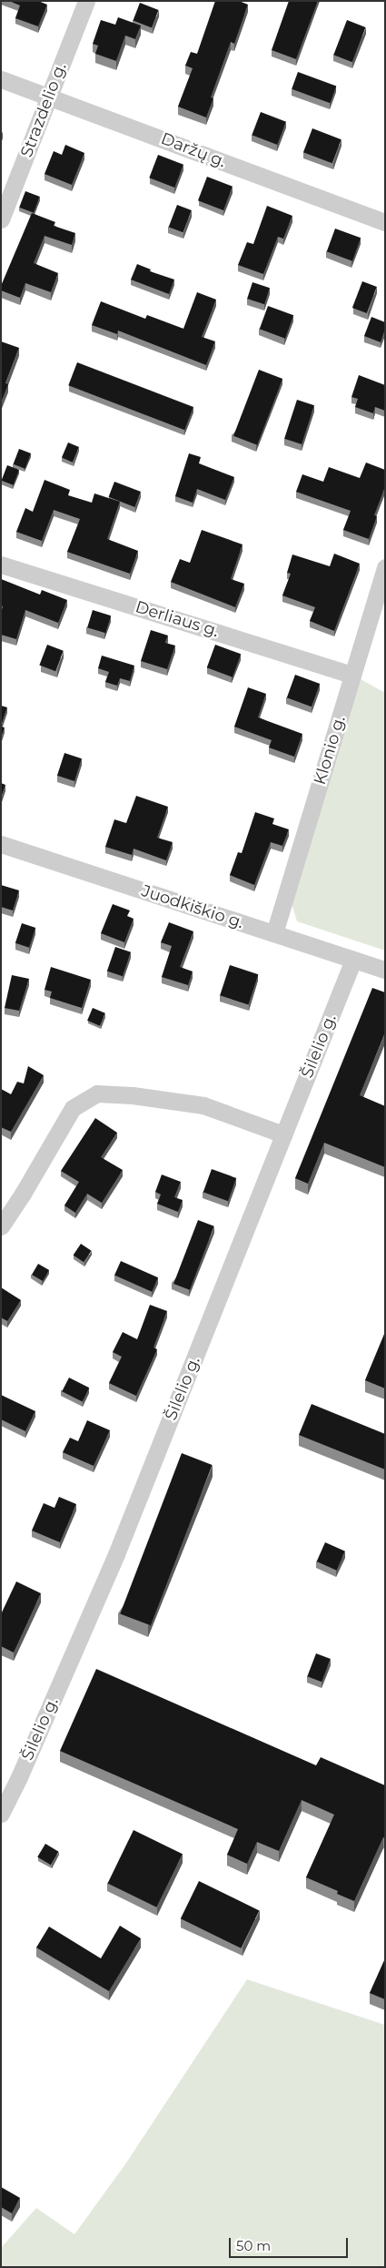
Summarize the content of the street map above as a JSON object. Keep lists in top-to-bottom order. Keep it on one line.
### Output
{"streets":{"street":["Strazdelio g.","Daržų g.","Derliaus g.","Klonio g.","Juodkiškio g.","Šilelio g."]},"crossings":[["Strazdelio g.","Daržų g."],["Derliaus g.","Klonio g."],["Klonio g.","Juodkiškio g."],["Juodkiškio g.","Šilelio g."]],"scale_bar":"50 m"}
